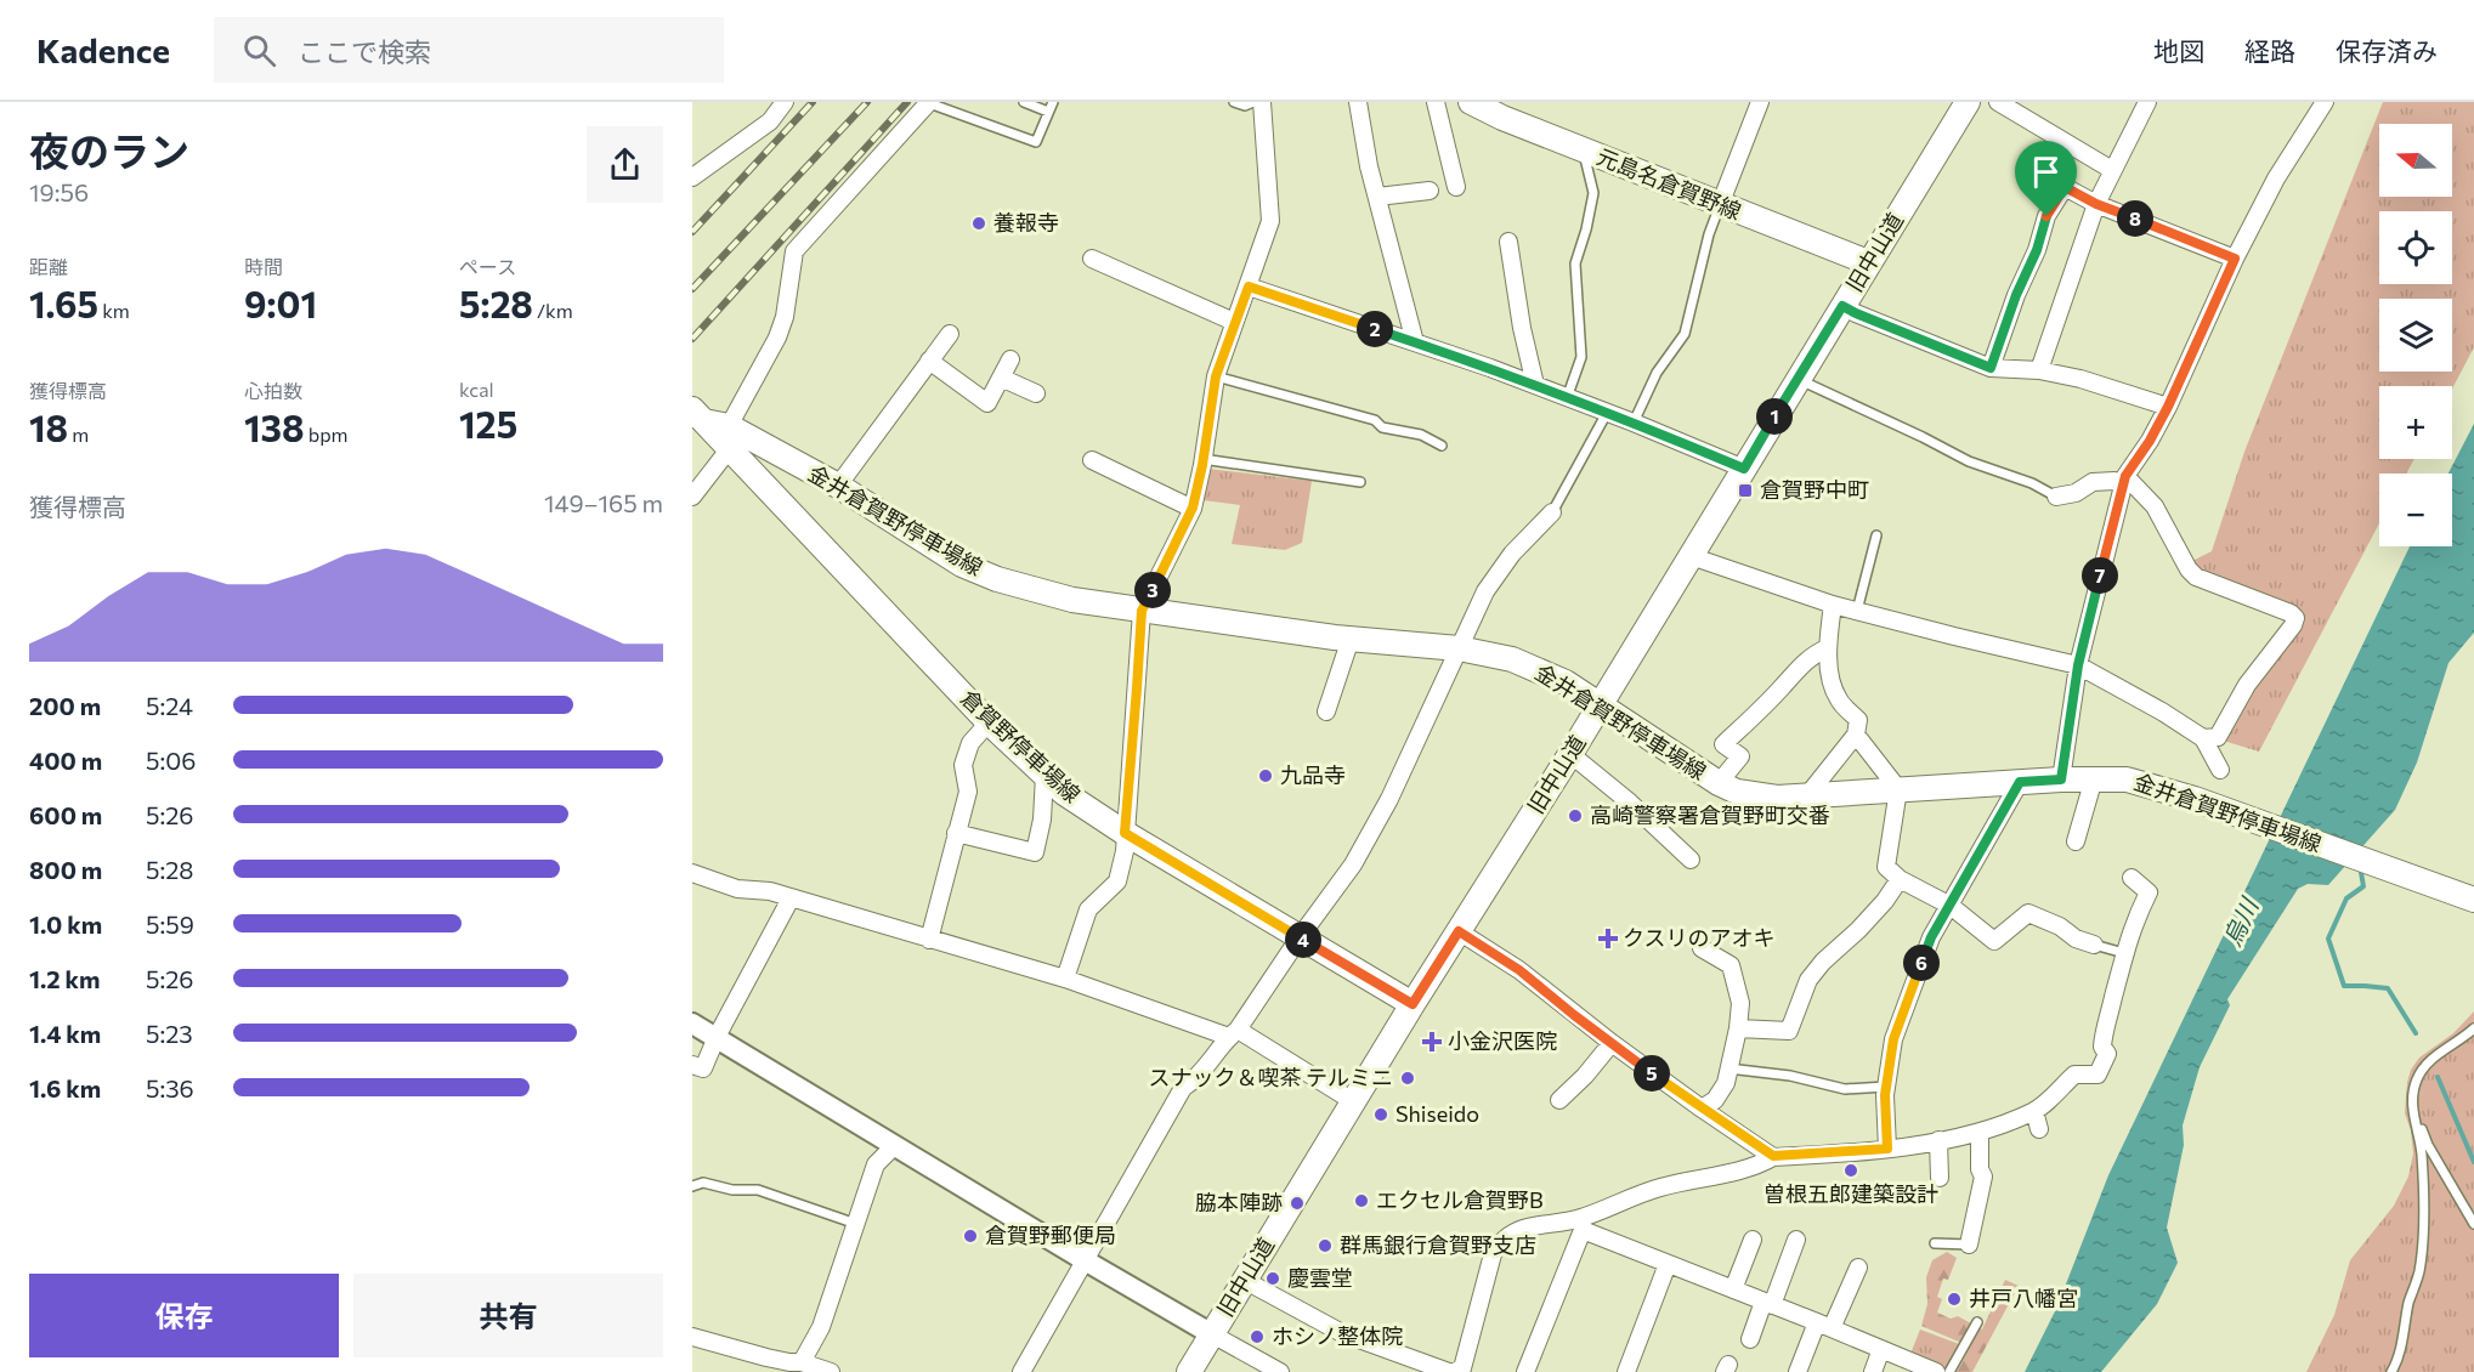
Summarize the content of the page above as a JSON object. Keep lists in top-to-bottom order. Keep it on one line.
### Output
{"streets":{"main road":["元島名倉賀野線","旧中山道","金井倉賀野停車場線","倉賀野停車場線"]},"crossings":[["元島名倉賀野線","旧中山道"],["旧中山道","金井倉賀野停車場線"],["旧中山道","倉賀野停車場線"],["金井倉賀野停車場線","倉賀野停車場線"]],"water":["烏川"],"places":{"other":["養報寺","九品寺","高崎警察署倉賀野町交番","スナック＆喫茶 テルミニ","Shiseido","曽根五郎建築設計","エクセル倉賀野B","脇本陣跡","倉賀野郵便局","群馬銀行倉賀野支店","慶雲堂","井戸八幡宮","ホシノ整体院"],"transit":["倉賀野中町"],"health":["クスリのアオキ","小金沢医院"]},"north":"left","page":{"header":"Kadence","search":"ここで検索","nav":["地図","経路","保存済み"],"heading":["夜のラン","19:56"],"map_buttons":["+","−"],"pins":["8","2","1","7","3","4","6","5"],"stats":[["距離","1.65 km"],["時間","9:01"],["ペース","5:28 /km"],["獲得標高","18 m"],["心拍数","138 bpm"],["kcal","125"]],"chart":["獲得標高","149–165 m"],"list":[{"name":"200 m","note":"5:24"},{"name":"400 m","note":"5:06"},{"name":"600 m","note":"5:26"},{"name":"800 m","note":"5:28"},{"name":"1.0 km","note":"5:59"},{"name":"1.2 km","note":"5:26"},{"name":"1.4 km","note":"5:23"},{"name":"1.6 km","note":"5:36"}],"buttons":["保存","共有"]}}
